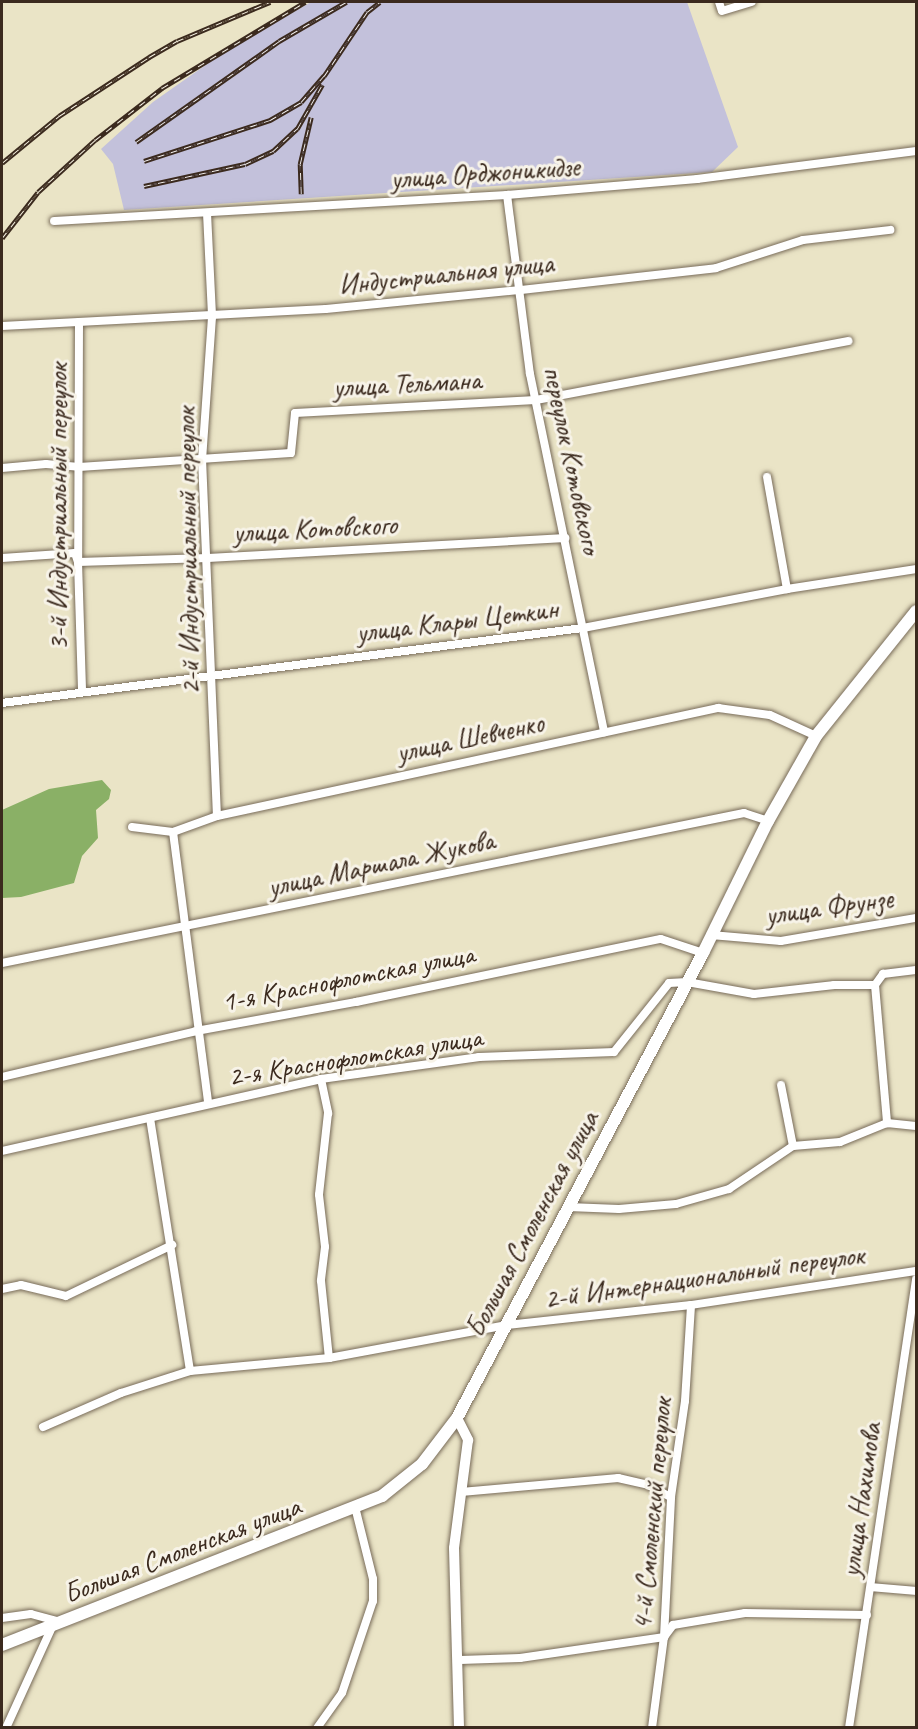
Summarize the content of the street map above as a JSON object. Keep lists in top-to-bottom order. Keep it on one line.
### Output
{"streets":{"main road":["Большая Смоленская улица"],"street":["улица Орджоникидзе","Индустриальная улица","улица Тельмана","переулок Котовского","3-й Индустриальный переулок","улица Котовского","2-й Индустриальный переулок","улица Клары Цеткин","улица Шевченко","улица Маршала Жукова","улица Фрунзе","1-я Краснофлотская улица","2-я Краснофлотская улица","2-й Интернациональный переулок","улица Нахимова","4-й Смоленский переулок"]},"crossings":[["улица Орджоникидзе","переулок Котовского"],["улица Орджоникидзе","2-й Индустриальный переулок"],["Индустриальная улица","переулок Котовского"],["Индустриальная улица","3-й Индустриальный переулок"],["Индустриальная улица","2-й Индустриальный переулок"],["улица Тельмана","переулок Котовского"],["улица Тельмана","3-й Индустриальный переулок"],["улица Тельмана","2-й Индустриальный переулок"],["переулок Котовского","улица Котовского"],["переулок Котовского","улица Клары Цеткин"],["переулок Котовского","улица Шевченко"],["3-й Индустриальный переулок","улица Котовского"],["3-й Индустриальный переулок","улица Клары Цеткин"],["улица Котовского","2-й Индустриальный переулок"],["2-й Индустриальный переулок","улица Клары Цеткин"],["2-й Индустриальный переулок","улица Шевченко"],["улица Шевченко","Большая Смоленская улица"],["улица Маршала Жукова","Большая Смоленская улица"],["улица Фрунзе","Большая Смоленская улица"],["1-я Краснофлотская улица","Большая Смоленская улица"],["2-я Краснофлотская улица","Большая Смоленская улица"],["Большая Смоленская улица","2-й Интернациональный переулок"],["2-й Интернациональный переулок","4-й Смоленский переулок"]]}
